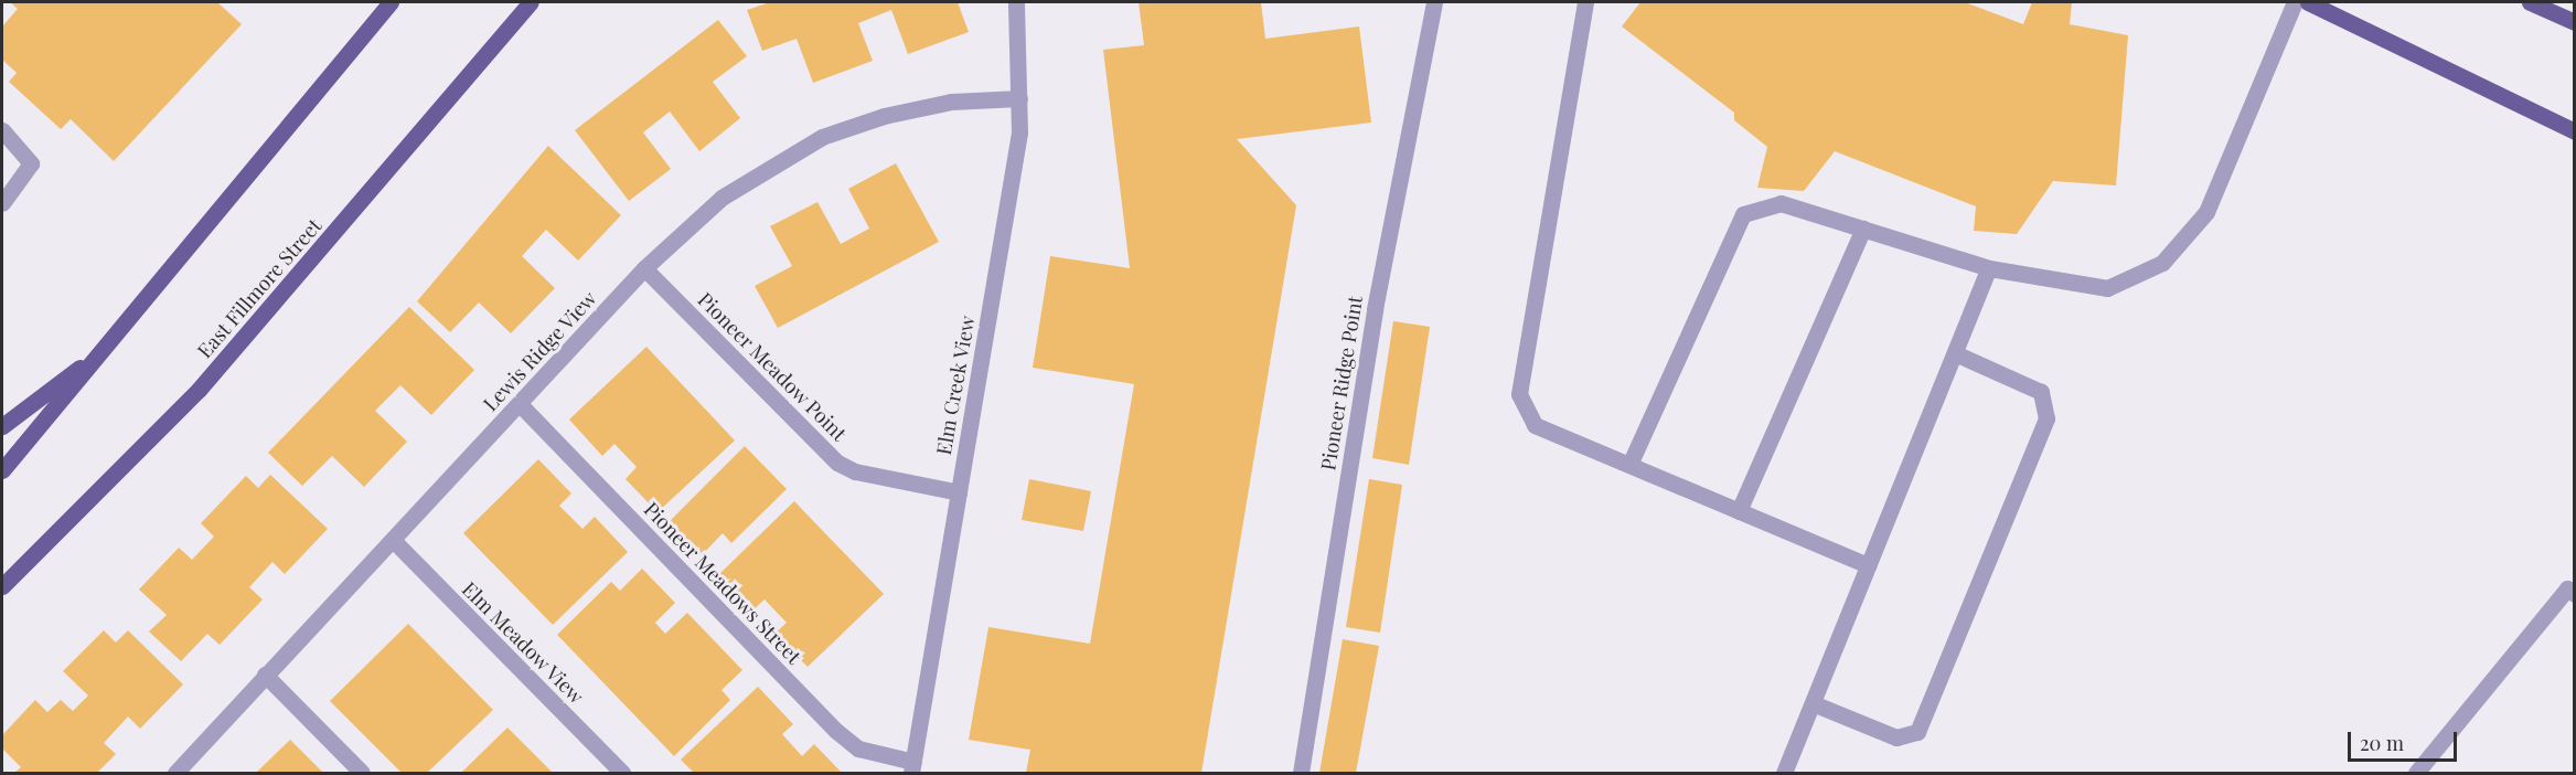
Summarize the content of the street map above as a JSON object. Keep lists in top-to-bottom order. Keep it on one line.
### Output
{"streets":{"main road":["East Fillmore Street"],"street":["Lewis Ridge View","Pioneer Meadow Point","Pioneer Ridge Point","Elm Creek View","Pioneer Meadows Street","Elm Meadow View"]},"crossings":[["Lewis Ridge View","Pioneer Meadow Point"],["Lewis Ridge View","Elm Creek View"],["Lewis Ridge View","Pioneer Meadows Street"],["Lewis Ridge View","Elm Meadow View"],["Pioneer Meadow Point","Elm Creek View"],["Elm Creek View","Pioneer Meadows Street"]],"scale_bar":"20 m"}
